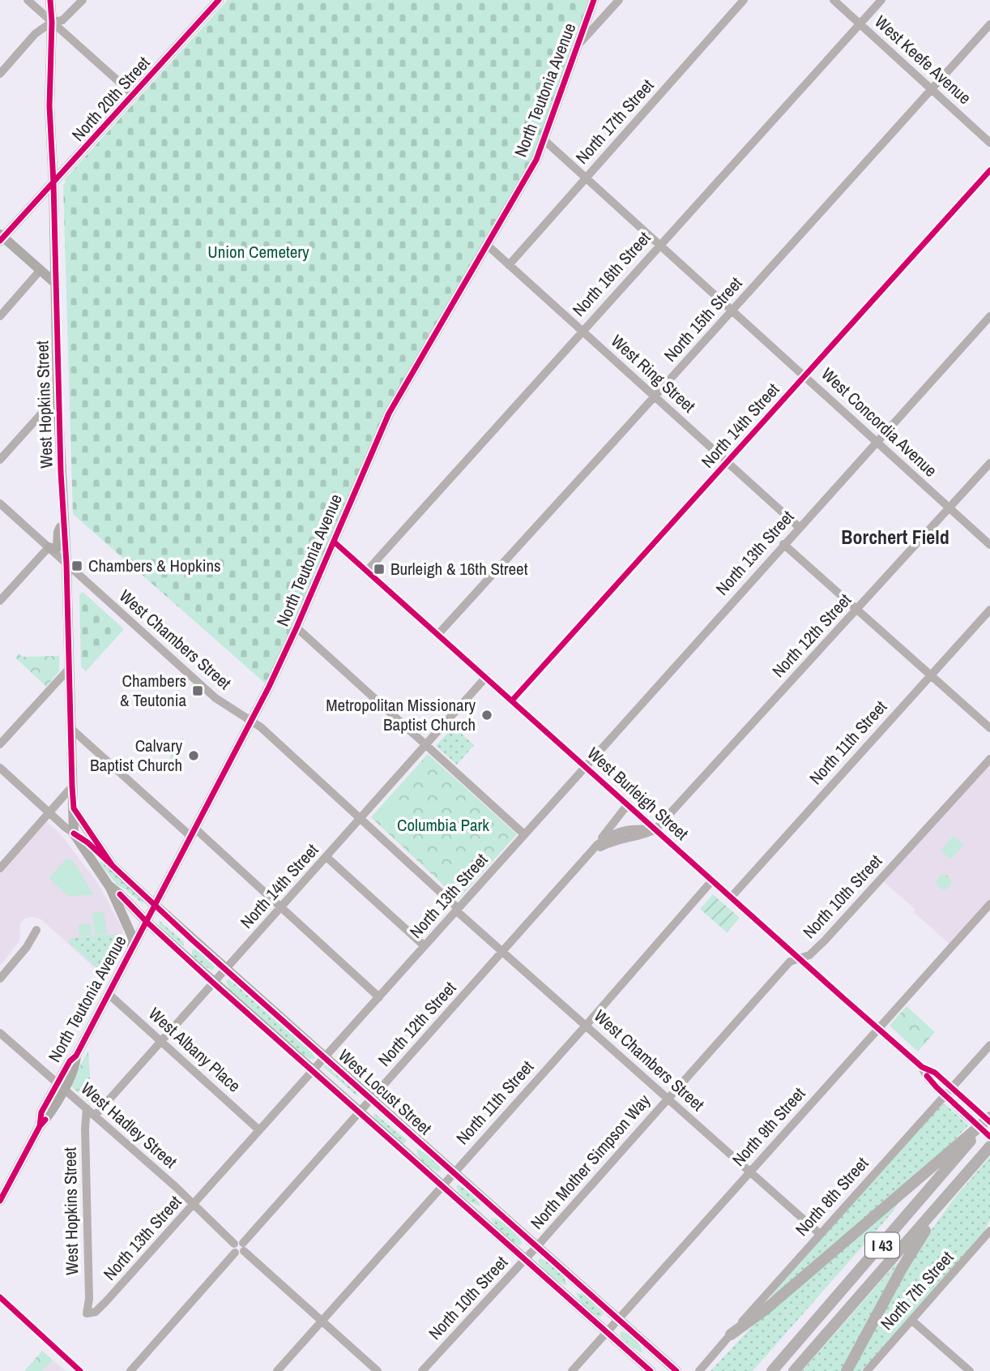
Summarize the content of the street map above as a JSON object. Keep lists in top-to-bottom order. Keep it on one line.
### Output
{"streets":{"highway":["I 43"],"main road":["North Teutonia Avenue","North 20th Street","West Hopkins Street","West Locust Street"],"street":["West Keefe Avenue","North 17th Street","North 16th Street","North 15th Street","West Ring Street","West Concordia Avenue","North 14th Street","North 13th Street","North 12th Street","West Chambers Street","North 11th Street","West Burleigh Street","North 10th Street","West Albany Place","West Hadley Street","North 9th Street","North Mother Simpson Way","North 8th Street","North 7th Street"]},"crossings":[["West Keefe Avenue","North 16th Street"],["West Keefe Avenue","North 15th Street"],["North Teutonia Avenue","West Ring Street"],["North Teutonia Avenue","West Concordia Avenue"],["North Teutonia Avenue","West Chambers Street"],["North Teutonia Avenue","West Burleigh Street"],["North Teutonia Avenue","West Albany Place"],["North Teutonia Avenue","West Locust Street"],["North Teutonia Avenue","West Hadley Street"],["North 20th Street","West Hopkins Street"],["North 17th Street","West Ring Street"],["North 17th Street","West Concordia Avenue"],["North 16th Street","West Ring Street"],["North 16th Street","West Concordia Avenue"],["North 16th Street","West Burleigh Street"],["North 15th Street","West Ring Street"],["North 15th Street","West Concordia Avenue"],["North 15th Street","West Burleigh Street"],["West Ring Street","North 14th Street"],["West Ring Street","North 13th Street"],["West Hopkins Street","North 13th Street"],["West Hopkins Street","West Chambers Street"],["West Hopkins Street","West Locust Street"],["West Hopkins Street","West Hadley Street"],["West Concordia Avenue","North 14th Street"],["West Concordia Avenue","North 13th Street"],["West Concordia Avenue","North 12th Street"],["North 14th Street","West Chambers Street"],["North 14th Street","West Burleigh Street"],["North 14th Street","West Albany Place"],["North 14th Street","West Locust Street"],["North 14th Street","West Hadley Street"],["North 13th Street","West Chambers Street"],["North 13th Street","West Burleigh Street"],["North 13th Street","West Albany Place"],["North 13th Street","West Locust Street"],["North 13th Street","West Hadley Street"],["North 12th Street","West Chambers Street"],["North 12th Street","West Burleigh Street"],["North 12th Street","West Locust Street"],["North 12th Street","West Hadley Street"],["West Chambers Street","North 11th Street"],["West Chambers Street","North 10th Street"],["West Chambers Street","North 9th Street"],["West Chambers Street","North Mother Simpson Way"],["West Chambers Street","North 8th Street"],["North 11th Street","West Burleigh Street"],["North 11th Street","West Locust Street"],["North 11th Street","West Hadley Street"],["West Burleigh Street","North 10th Street"],["West Burleigh Street","North 9th Street"],["West Burleigh Street","North 8th Street"],["West Burleigh Street","I 43"],["North 10th Street","West Locust Street"],["North 10th Street","North Mother Simpson Way"],["West Locust Street","North 9th Street"],["West Locust Street","North Mother Simpson Way"]],"districts":["Borchert Field"],"parks":["Union Cemetery","Columbia Park"],"places":{"transit":["Chambers & Hopkins","Burleigh & 16th Street","Chambers & Teutonia"],"other":["Metropolitan Missionary Baptist Church","Calvary Baptist Church"]}}
